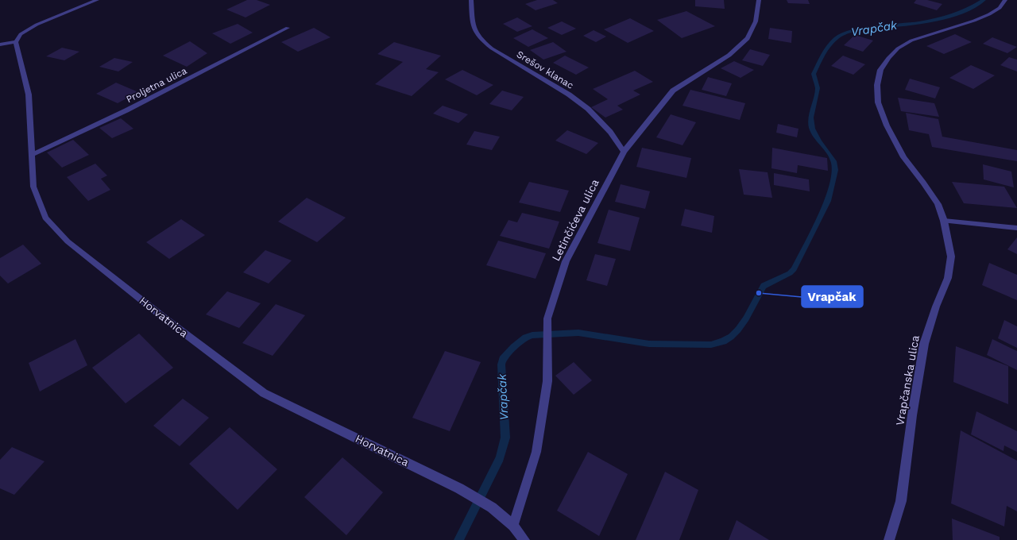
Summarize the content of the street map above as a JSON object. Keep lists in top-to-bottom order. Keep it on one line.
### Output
{"streets":{"street":["Srešov klanac","Proljetna ulica","Letinčićeva ulica","Horvatnica","Vrapčanska ulica"]},"crossings":[["Srešov klanac","Letinčićeva ulica"],["Proljetna ulica","Horvatnica"],["Letinčićeva ulica","Horvatnica"]],"water":["Vrapčak"],"places":["Vrapčak"]}
